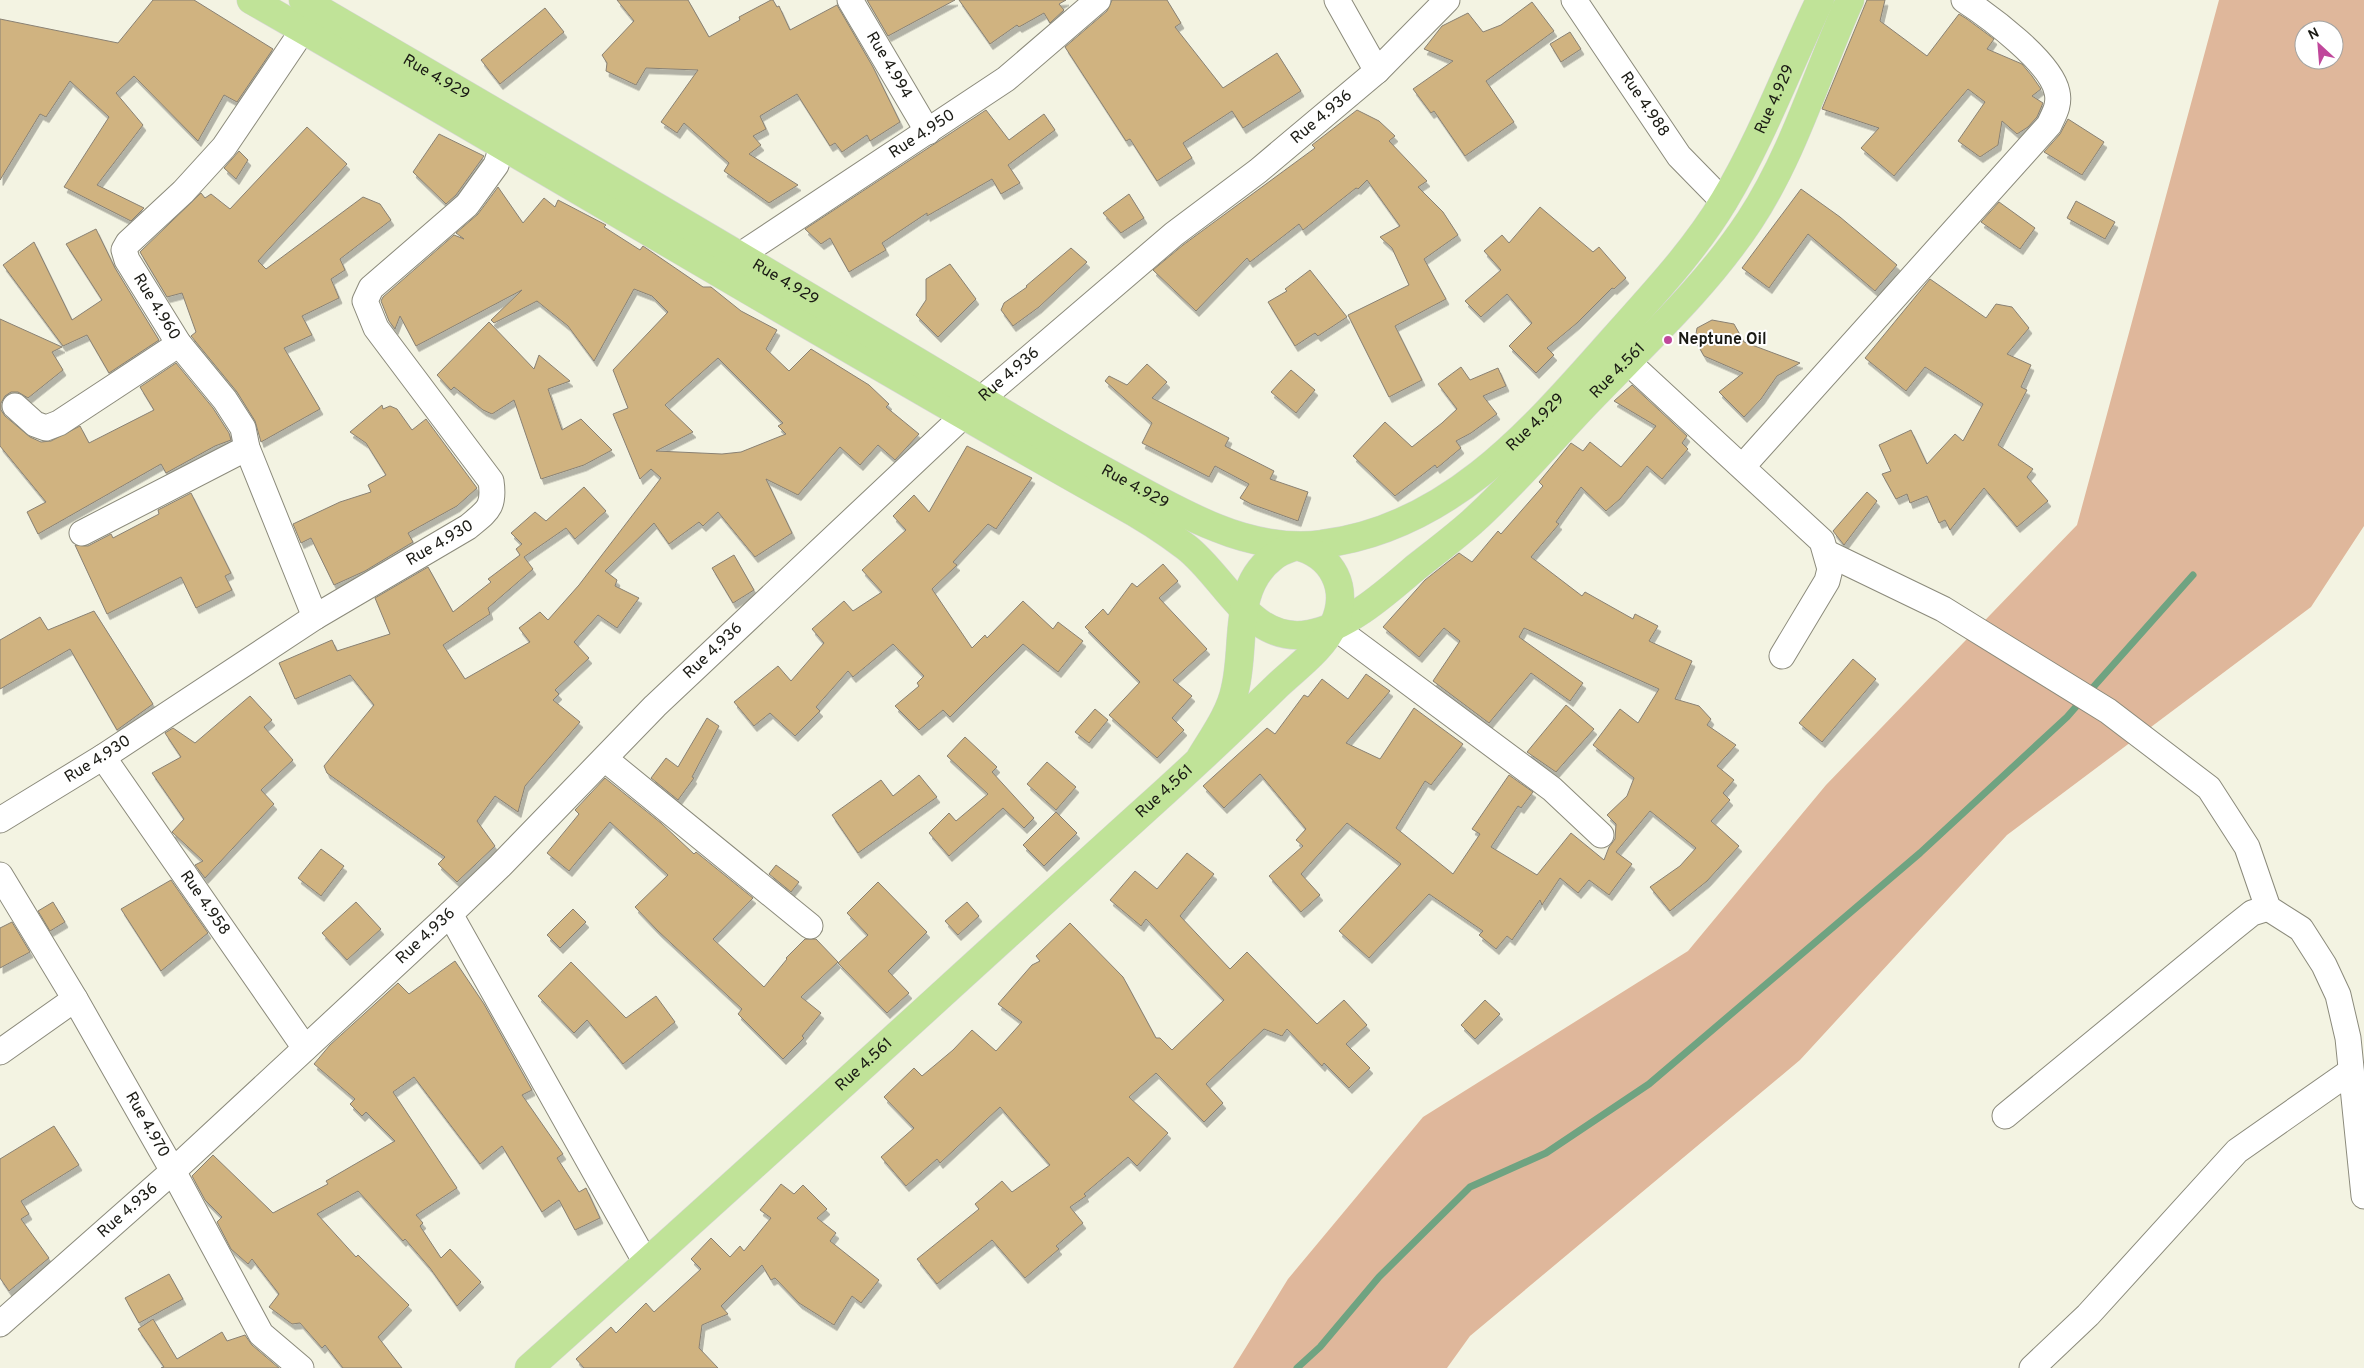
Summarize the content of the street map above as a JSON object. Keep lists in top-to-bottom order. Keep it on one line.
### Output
{"streets":{"main road":["Rue 4.929","Rue 4.561"],"street":["Rue 4.994","Rue 4.988","Rue 4.936","Rue 4.950","Rue 4.960","Rue 4.930","Rue 4.958","Rue 4.970"]},"crossings":[["Rue 4.994","Rue 4.950"],["Rue 4.929","Rue 4.988"],["Rue 4.929","Rue 4.936"],["Rue 4.929","Rue 4.950"],["Rue 4.929","Rue 4.960"],["Rue 4.929","Rue 4.561"],["Rue 4.929","Rue 4.930"],["Rue 4.936","Rue 4.958"],["Rue 4.936","Rue 4.970"],["Rue 4.960","Rue 4.930"],["Rue 4.930","Rue 4.958"]],"places":["Neptune Oil"],"north":"top left"}
